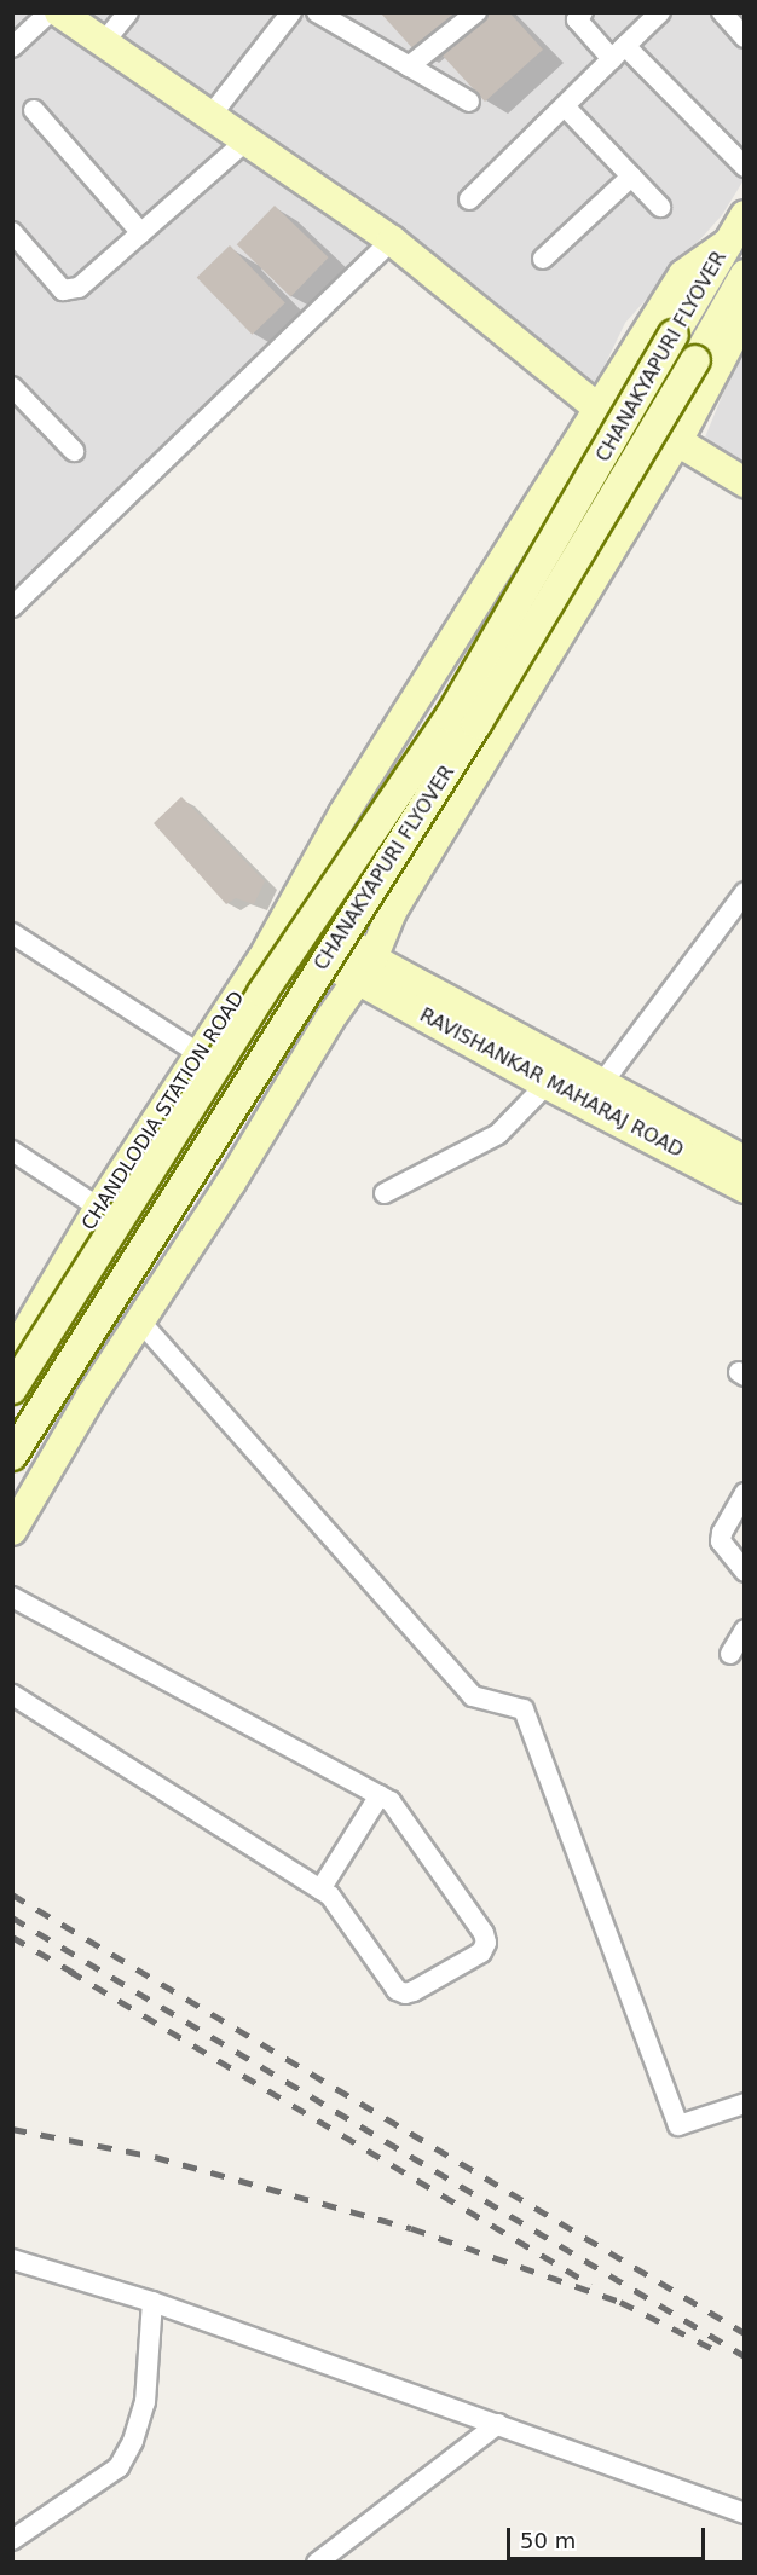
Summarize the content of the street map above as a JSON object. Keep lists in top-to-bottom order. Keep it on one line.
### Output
{"streets":{"street":["CHANAKYAPURI FLYOVER","RAVISHANKAR MAHARAJ ROAD","CHANDLODIA STATION ROAD"]},"crossings":[["CHANAKYAPURI FLYOVER","CHANDLODIA STATION ROAD"]],"scale_bar":"50 m"}
